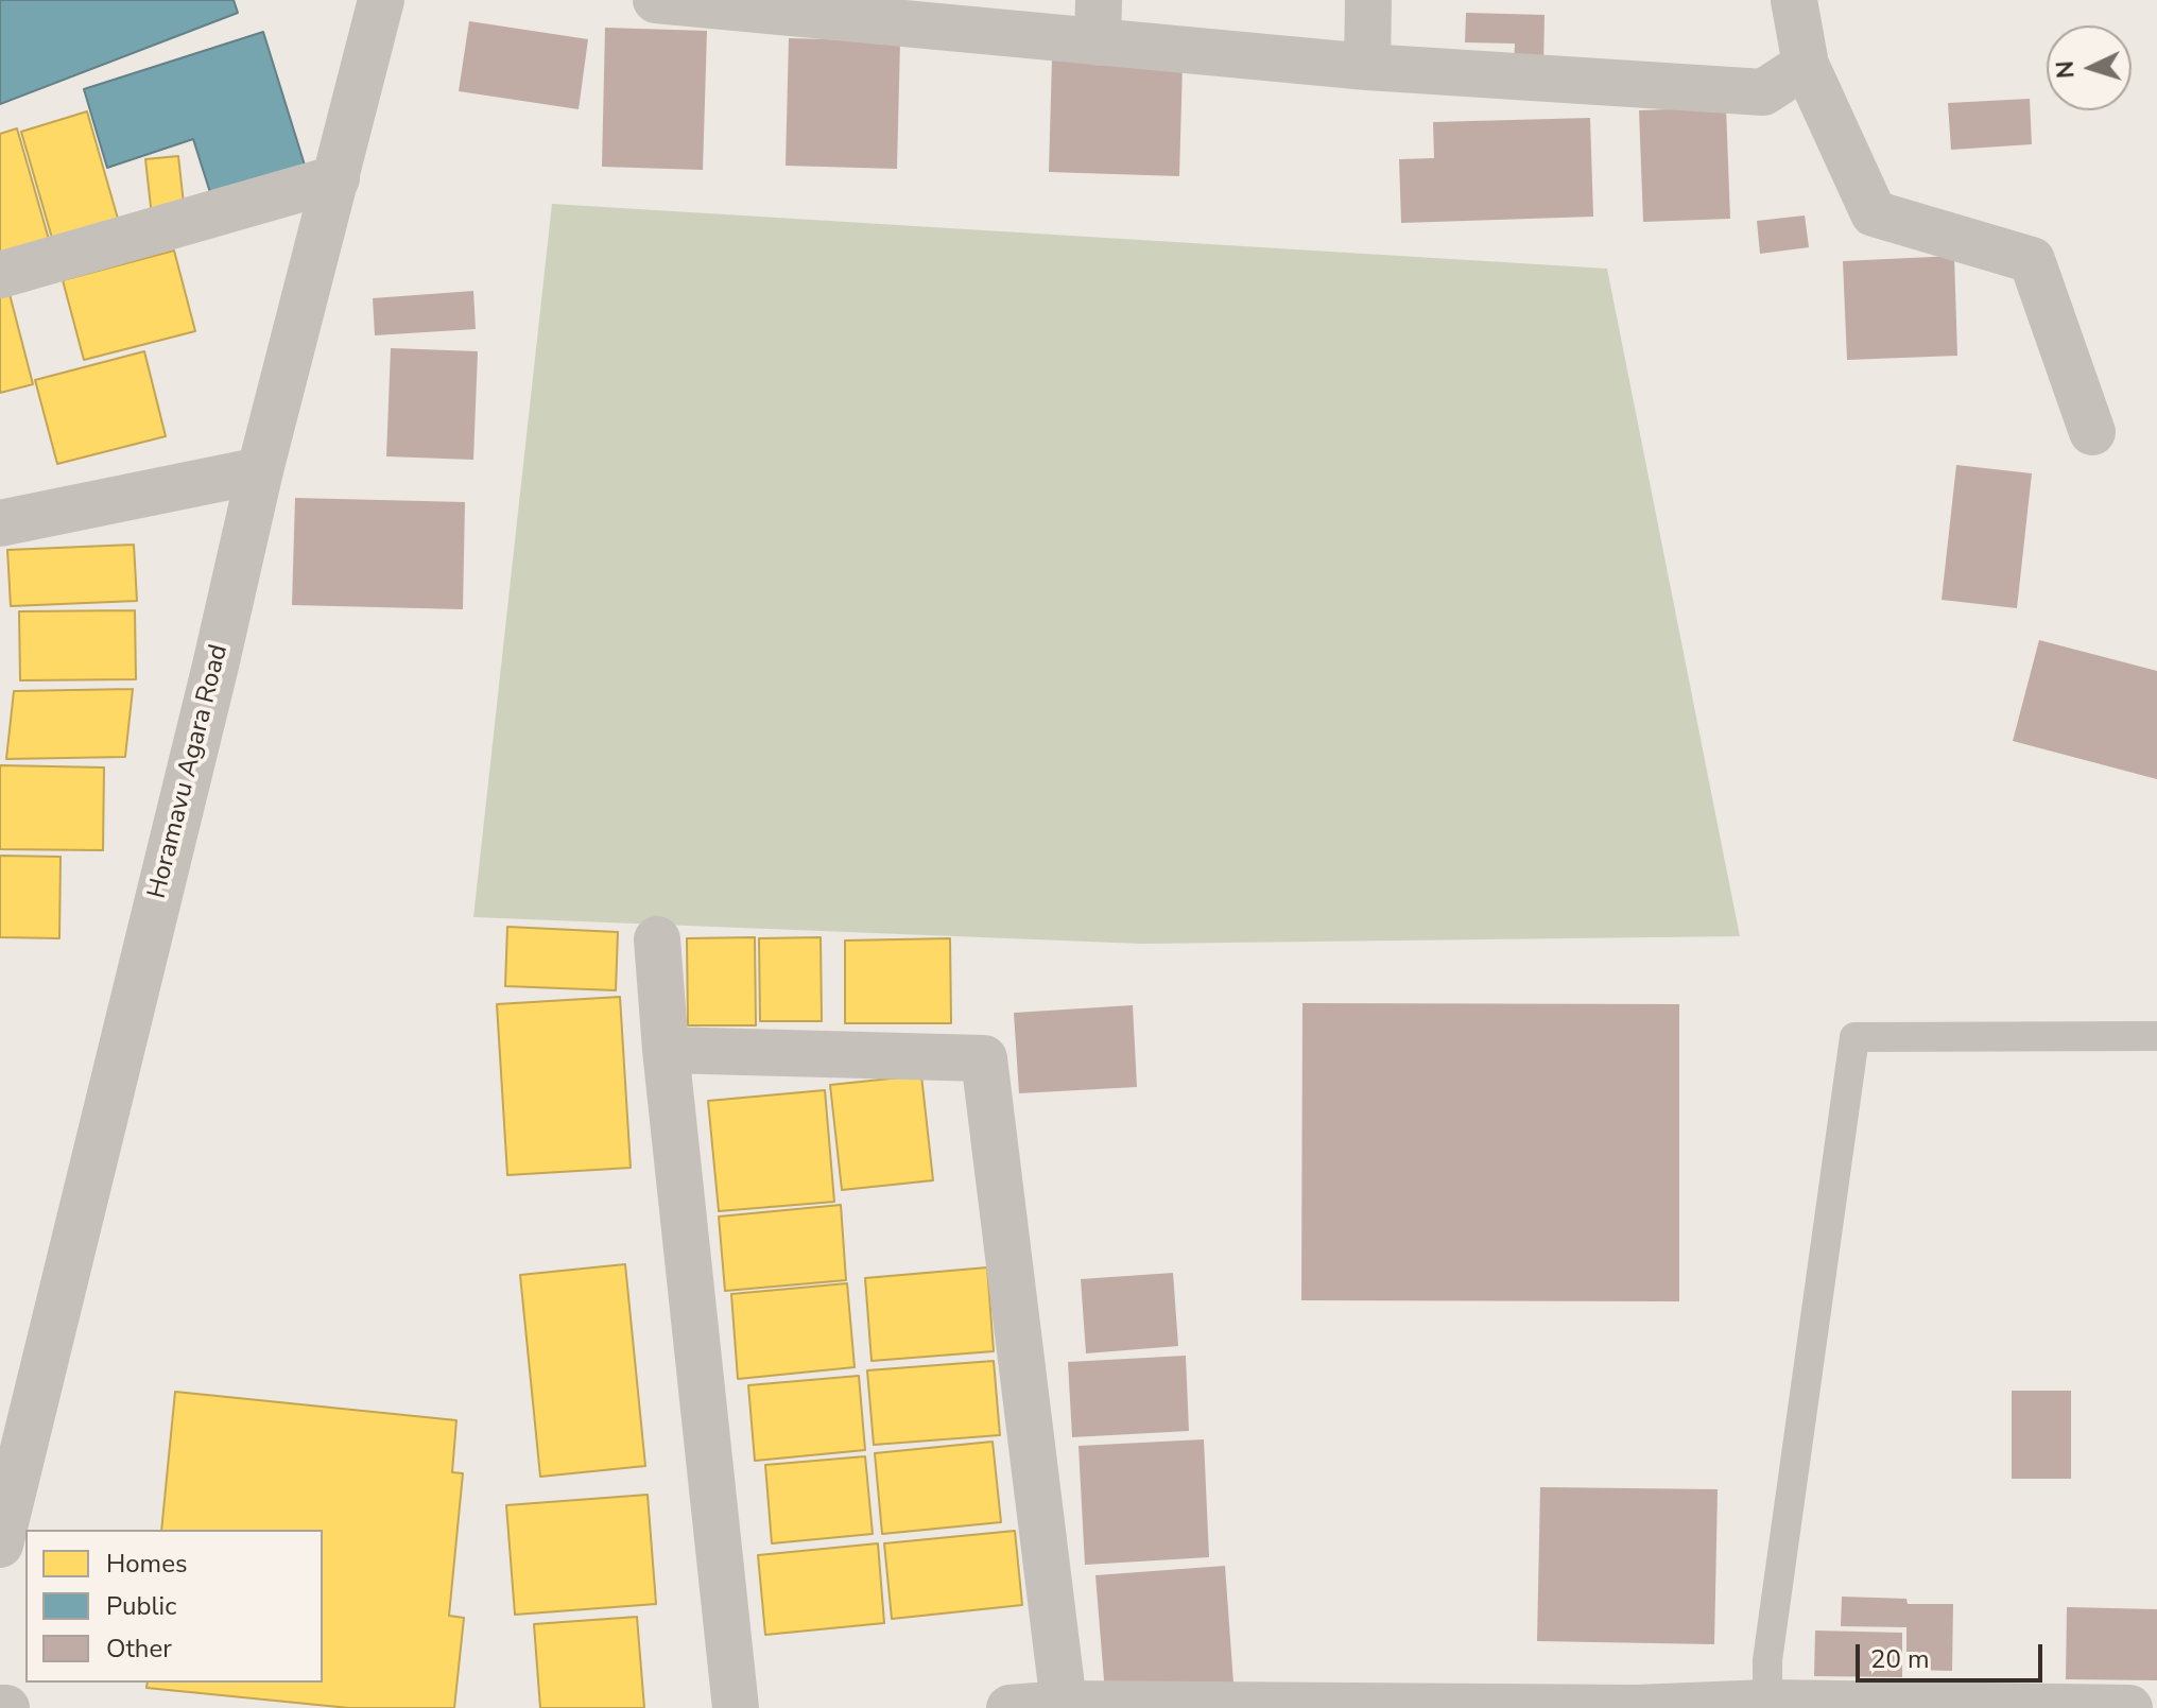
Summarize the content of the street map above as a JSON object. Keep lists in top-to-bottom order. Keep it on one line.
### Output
{"streets":{"street":["Horamavu Agara Road"]},"legend":["Homes","Public","Other"],"scale_bar":"20 m","north":"left"}
